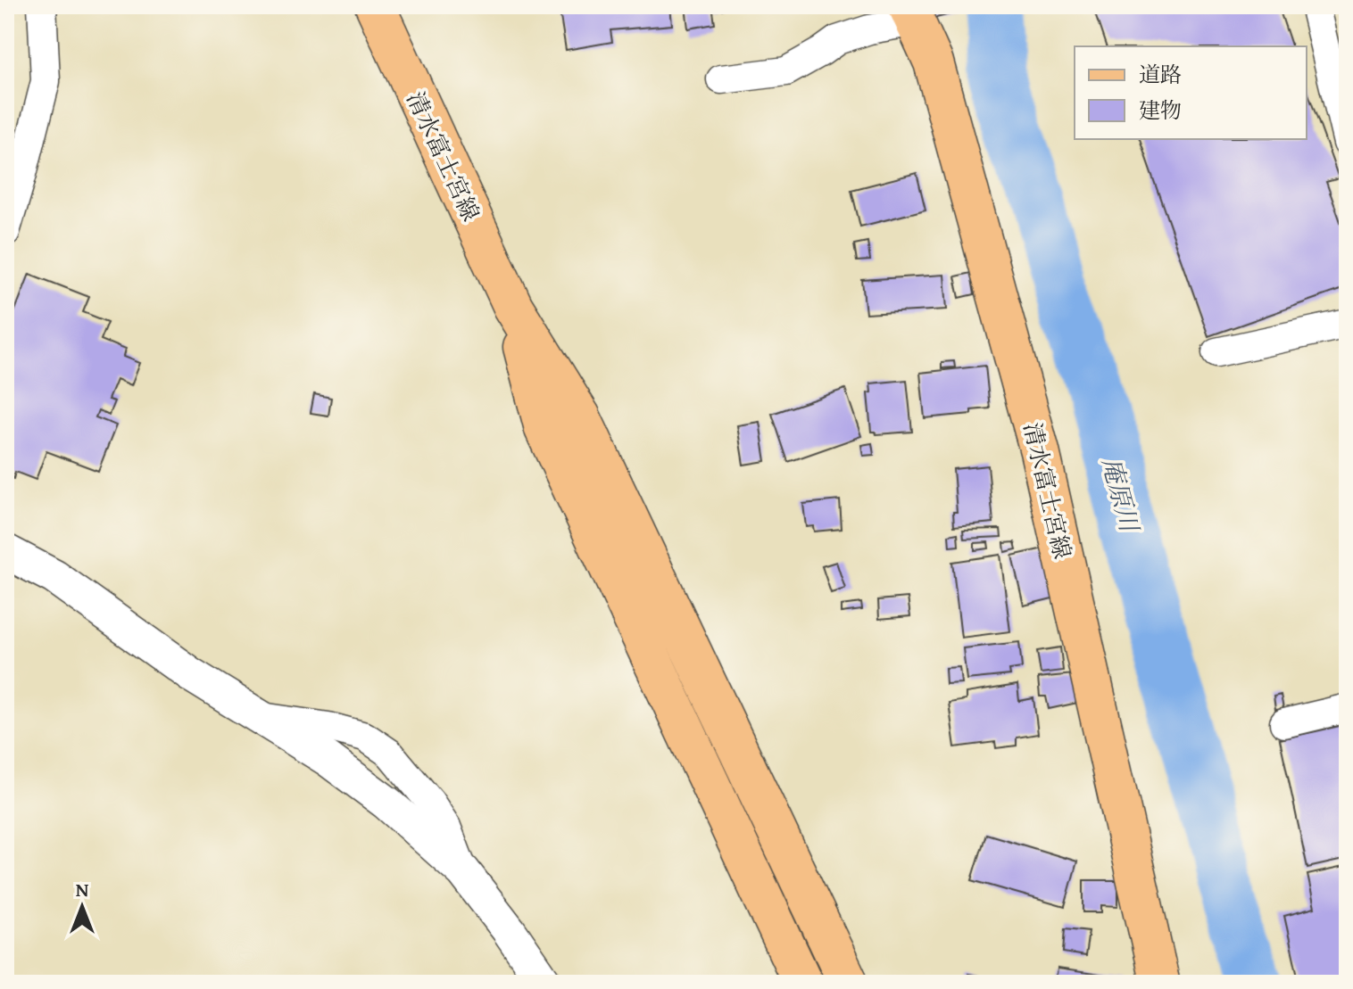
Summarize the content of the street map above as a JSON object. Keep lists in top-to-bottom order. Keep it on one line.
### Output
{"streets":{"main road":["清水富士宮線"]},"water":["庵原川"],"legend":["道路","建物"],"north":"top"}
